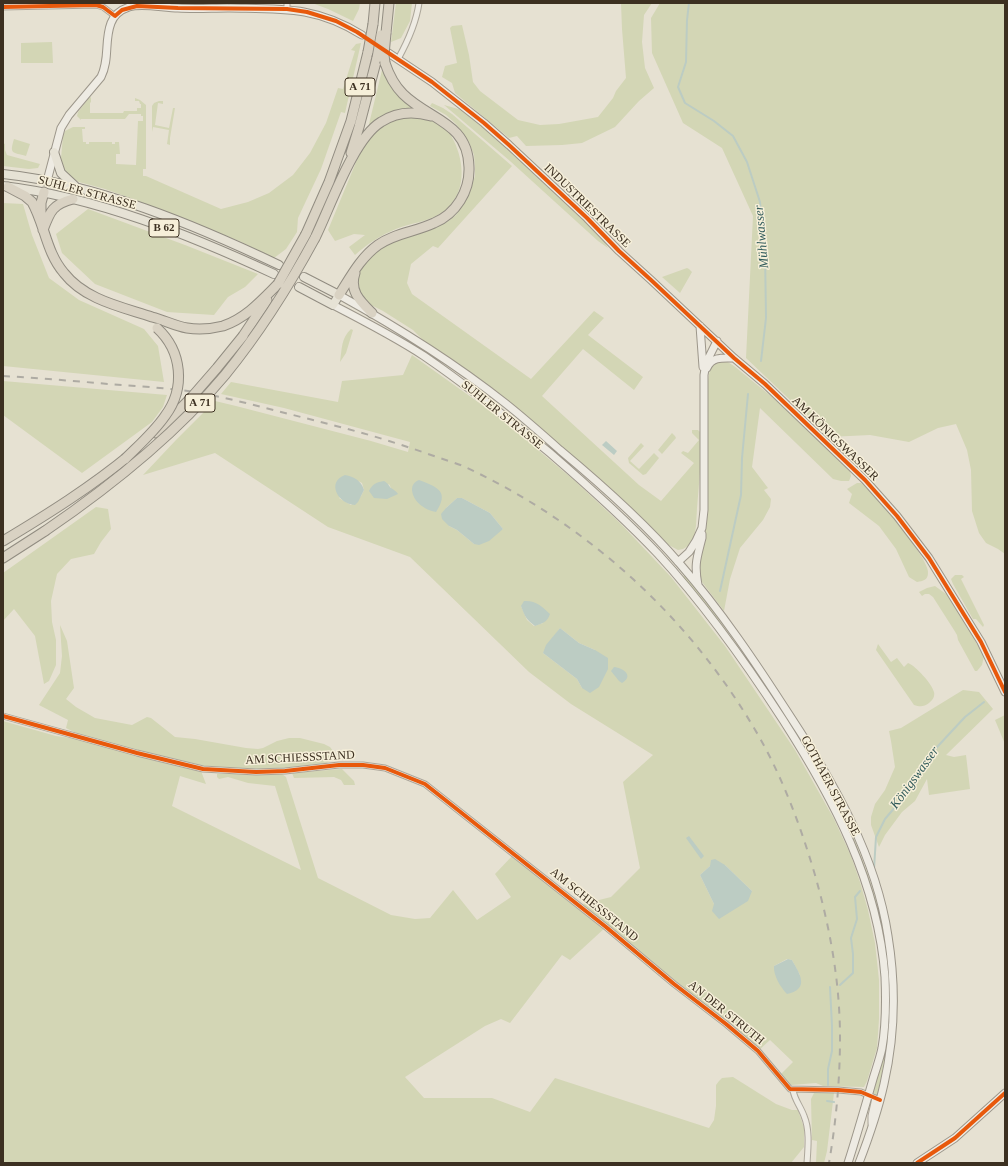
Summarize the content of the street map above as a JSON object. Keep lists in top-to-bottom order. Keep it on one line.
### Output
{"streets":{"highway":["A 71"],"main road":["SUHLER STRASSE","INDUSTRIESTRASSE","B 62","AM KÖNIGSWASSER","GOTHAER STRASSE"],"street":["AM SCHIESSSTAND","AN DER STRUTH"]},"crossings":[["SUHLER STRASSE","GOTHAER STRASSE"],["INDUSTRIESTRASSE","AM KÖNIGSWASSER"],["AM SCHIESSSTAND","AN DER STRUTH"]],"water":["Mühlwasser","Königswasser"]}
